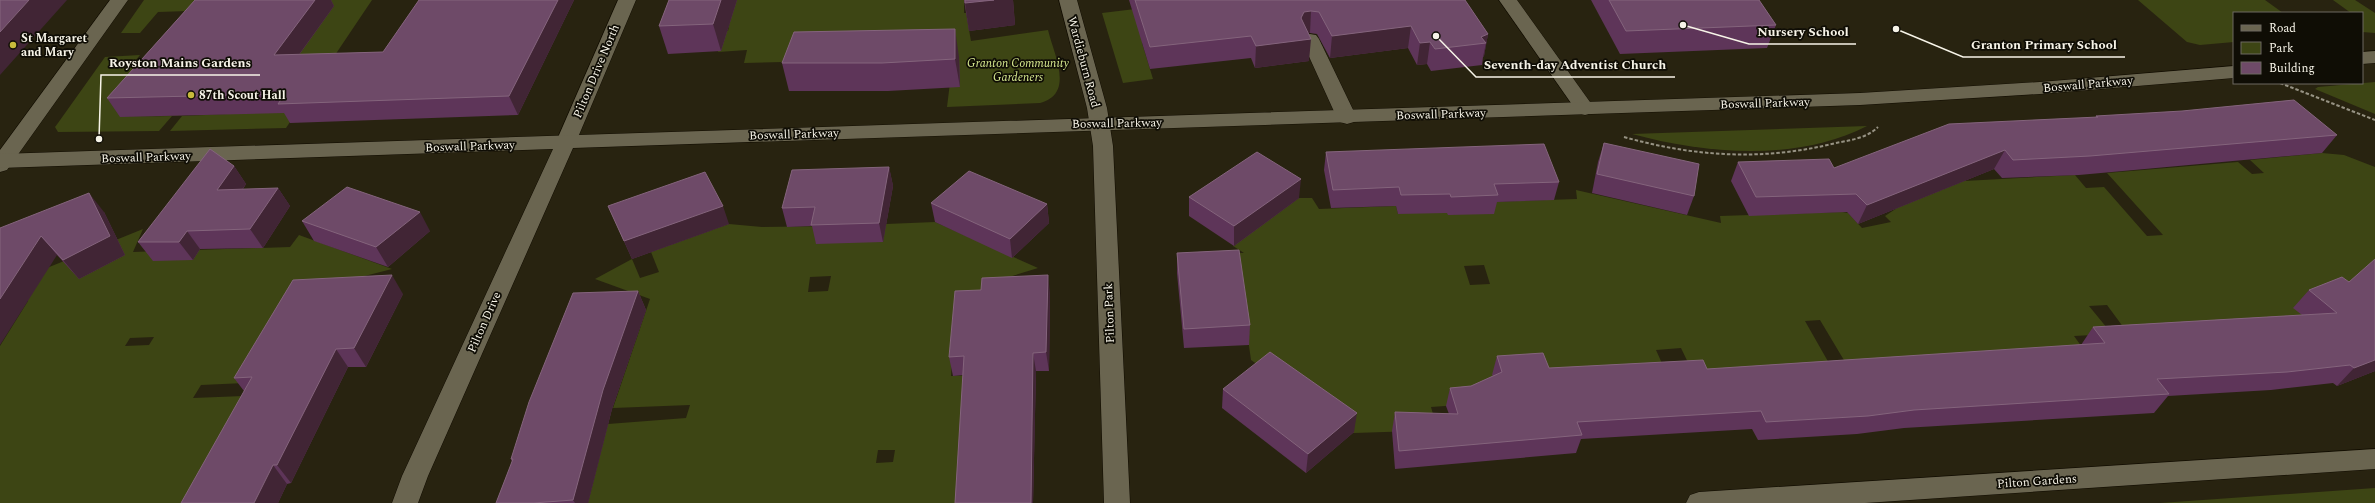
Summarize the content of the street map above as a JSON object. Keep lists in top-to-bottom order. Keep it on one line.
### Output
{"streets":{"street":["Wardieburn Road","Pilton Drive North","Boswall Parkway","Pilton Park","Pilton Drive","Pilton Gardens"]},"crossings":[["Wardieburn Road","Boswall Parkway"],["Wardieburn Road","Pilton Park"],["Pilton Drive North","Boswall Parkway"],["Pilton Drive North","Pilton Drive"],["Boswall Parkway","Pilton Park"],["Boswall Parkway","Pilton Drive"]],"parks":["Granton Community Gardeners"],"places":["Nursery School","Granton Primary School","Seventh-day Adventist Church","St Margaret and Mary","87th Scout Hall","Royston Mains Gardens"],"legend":["Road","Park","Building"]}
